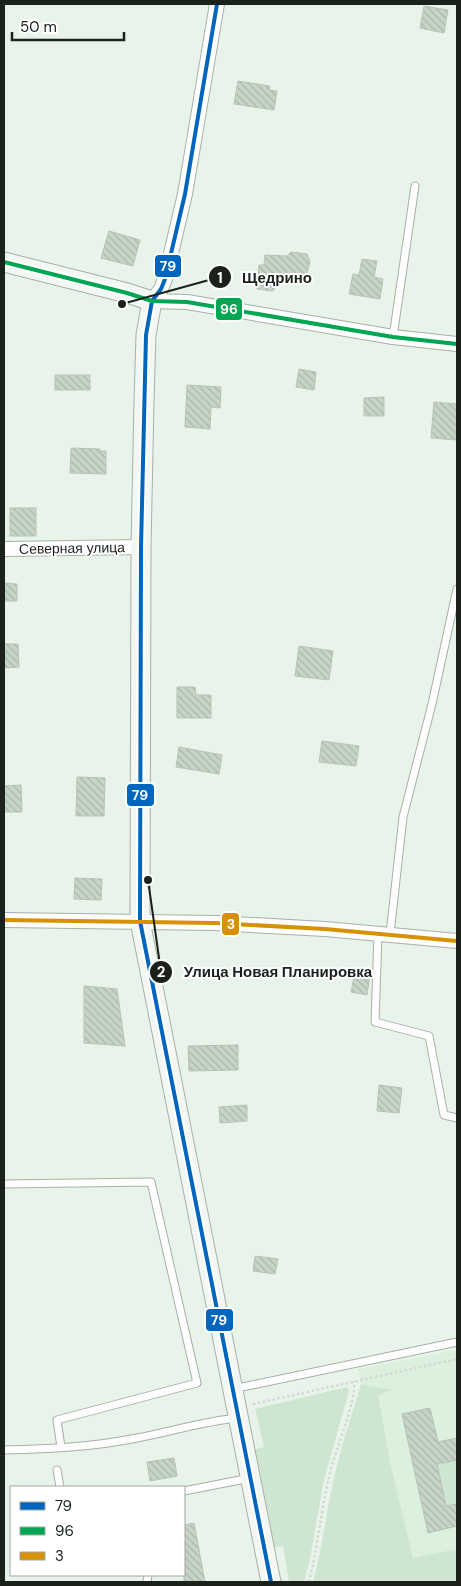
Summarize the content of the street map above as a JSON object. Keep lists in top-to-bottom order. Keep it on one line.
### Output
{"streets":{"street":["Северная улица"]},"places":["Щедрино","Улица Новая Планировка"],"lines":["transit line 79","transit line 96","transit line 3"],"legend":["79","96","3"],"scale_bar":"50 m"}
